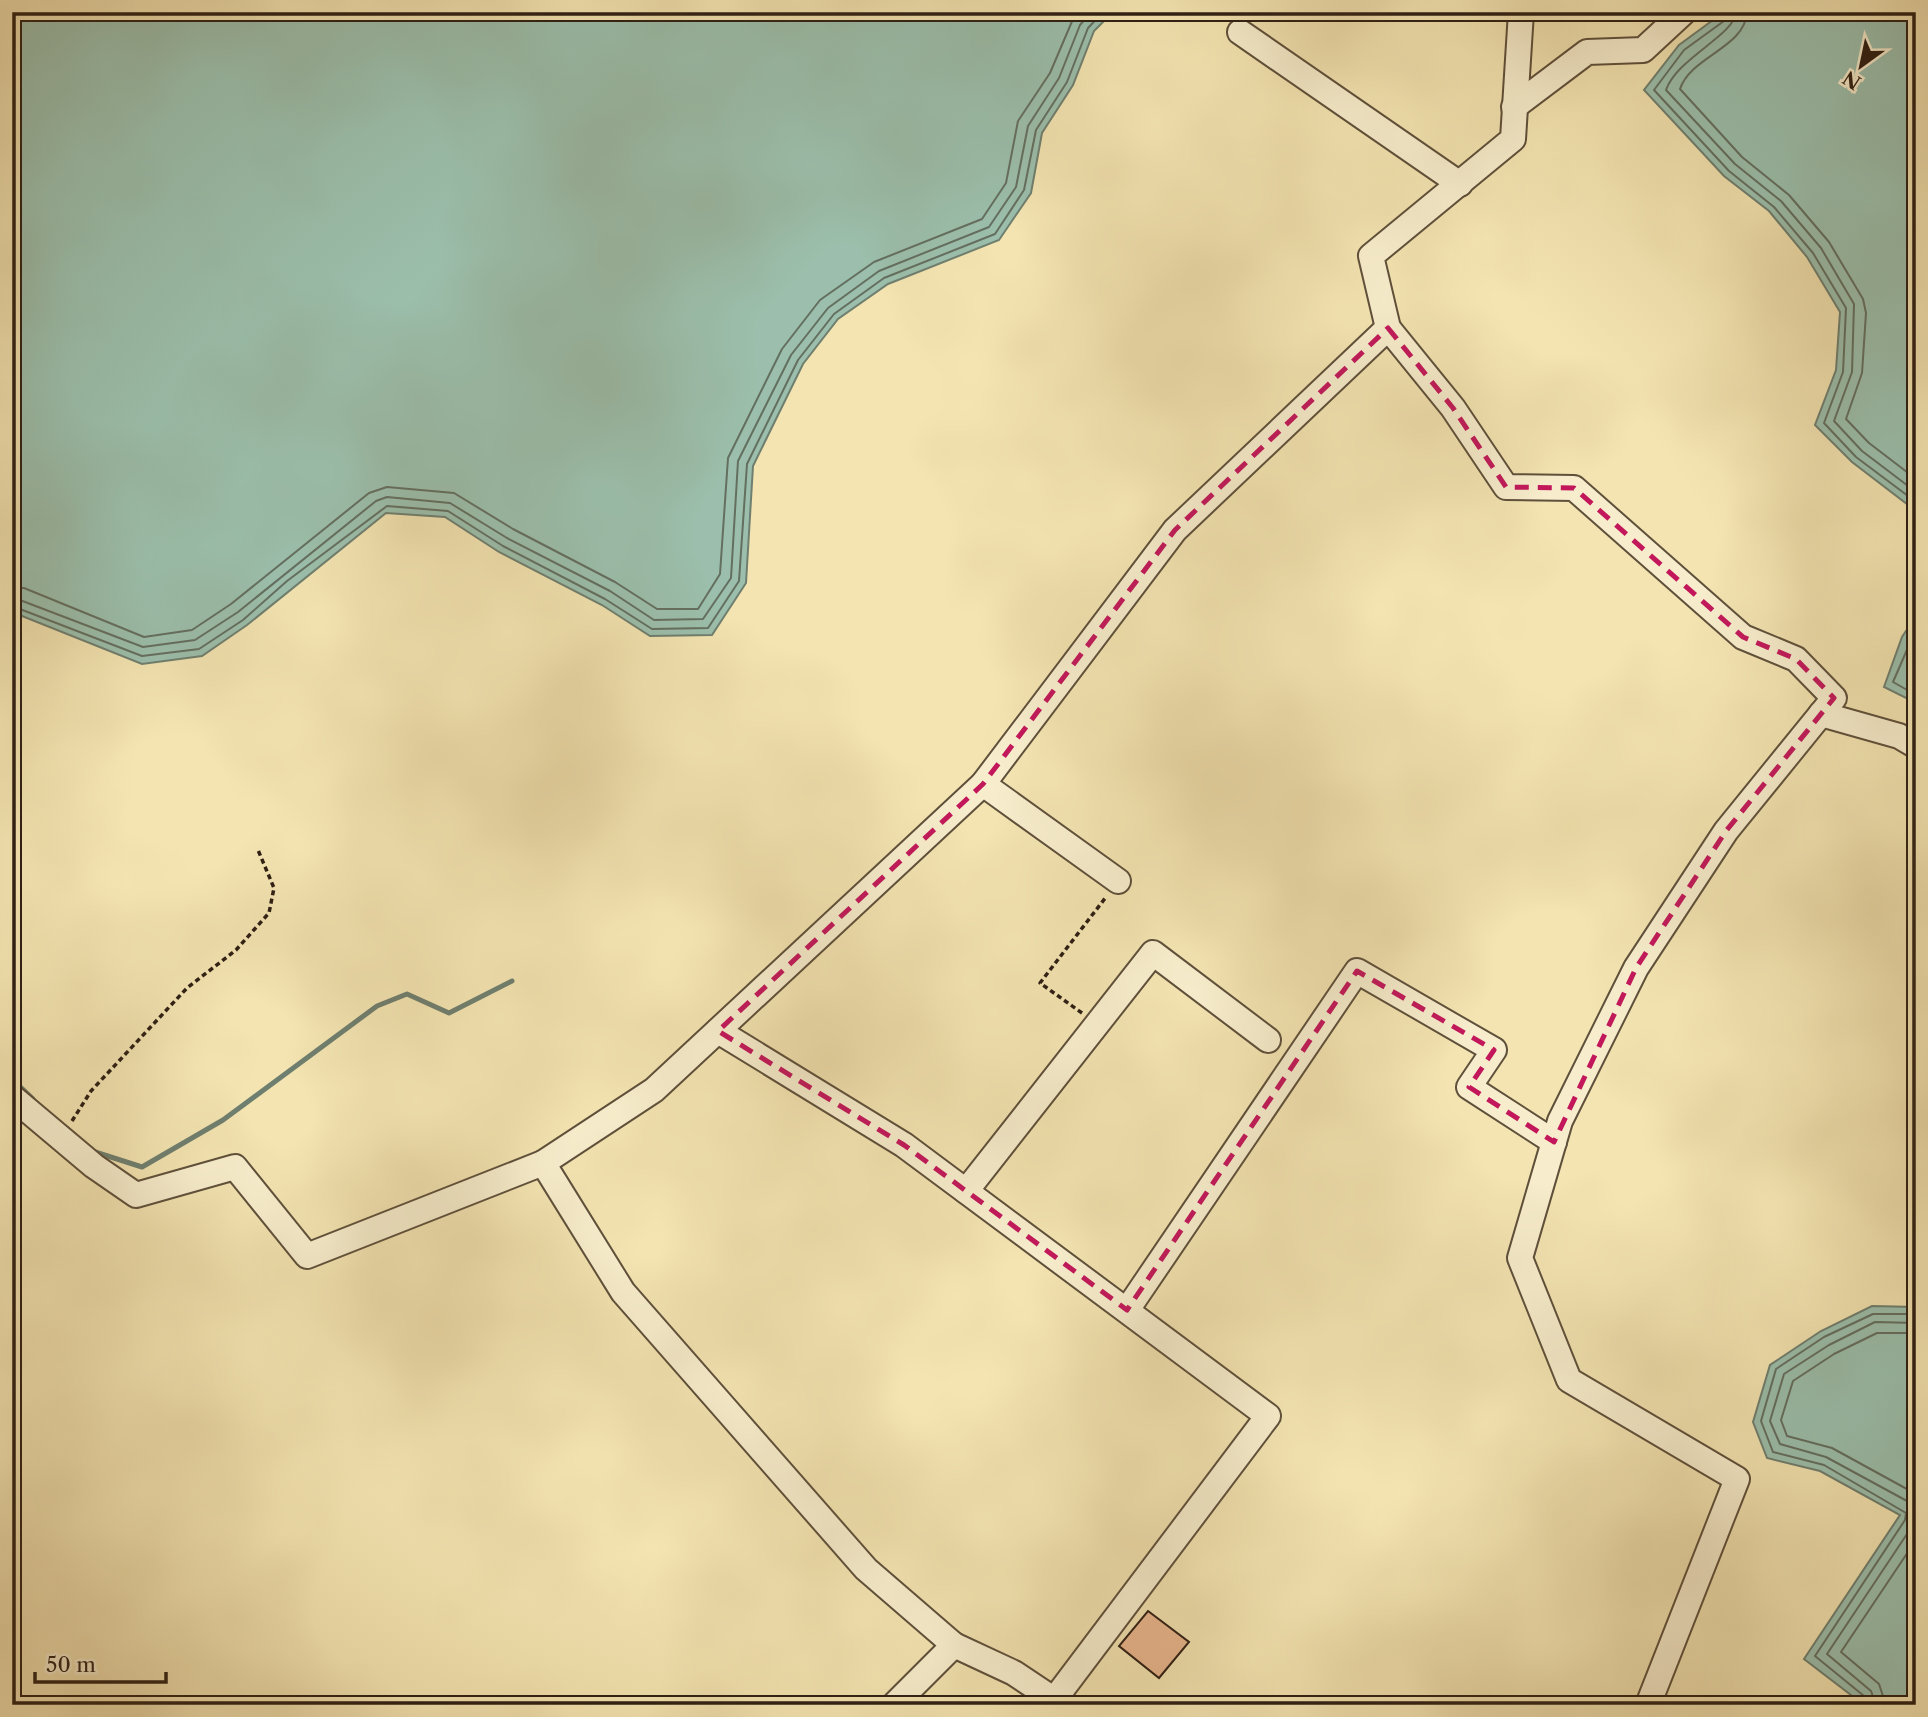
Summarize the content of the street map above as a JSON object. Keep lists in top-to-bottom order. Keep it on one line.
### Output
{"scale_bar":"50 m","north":"bottom left"}
